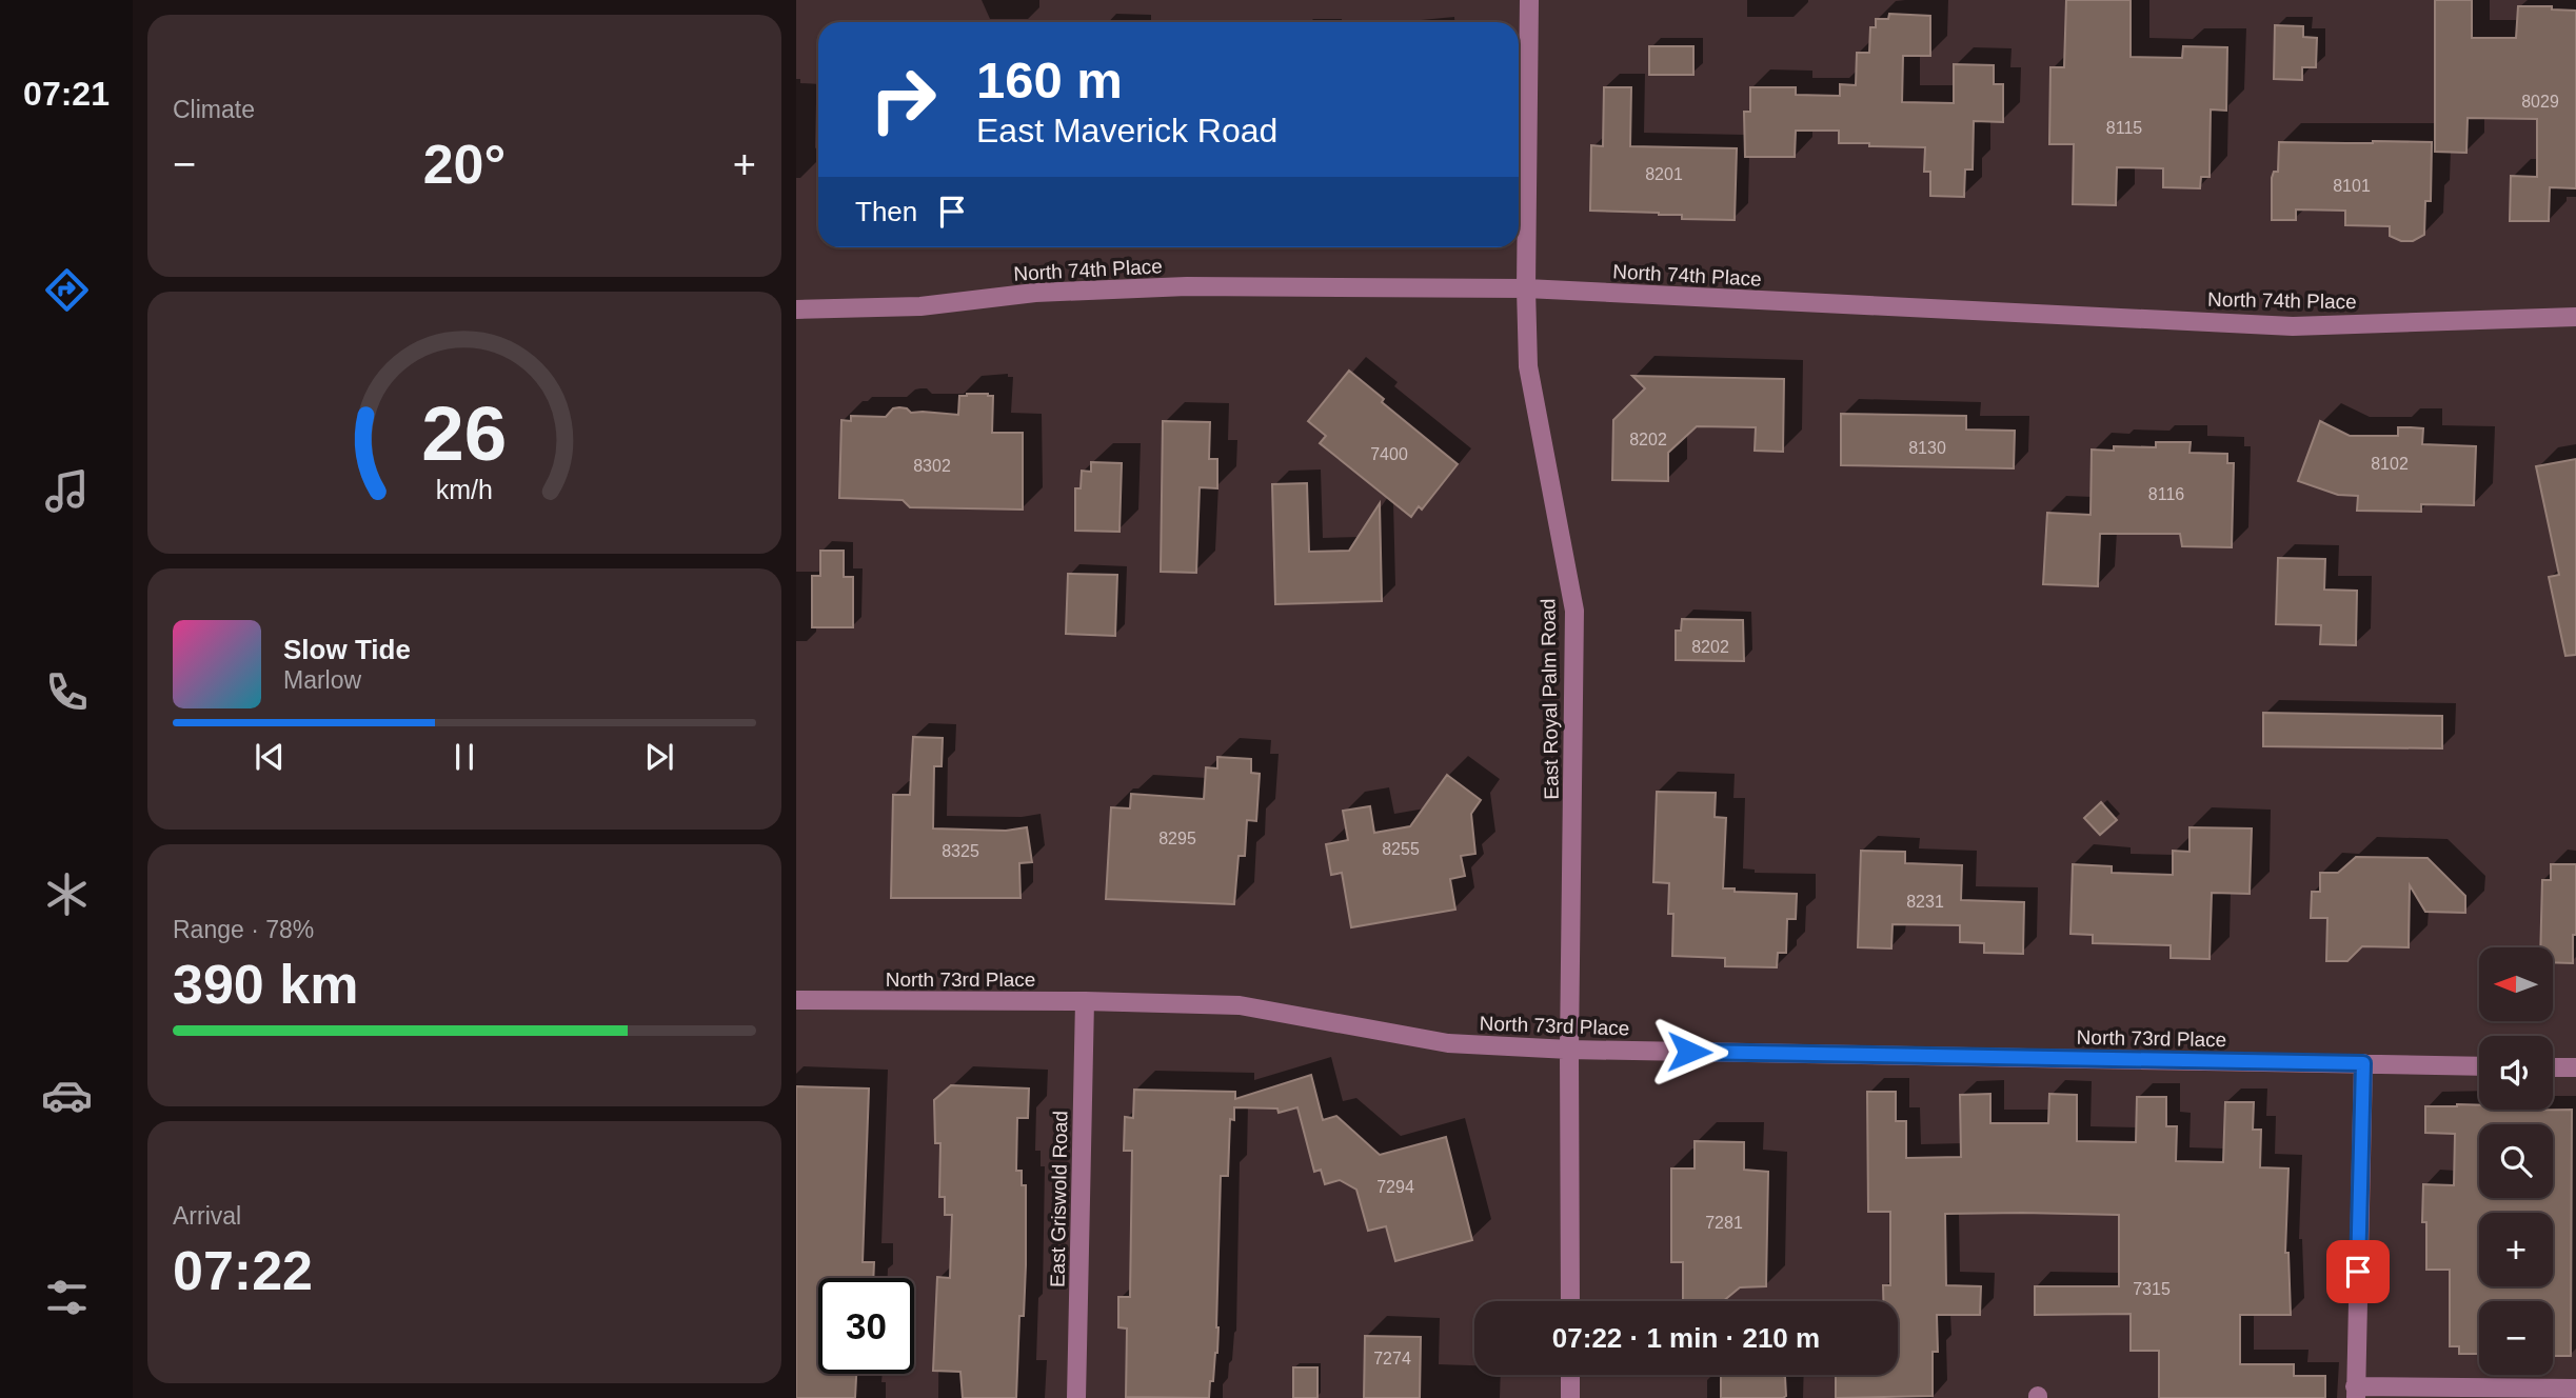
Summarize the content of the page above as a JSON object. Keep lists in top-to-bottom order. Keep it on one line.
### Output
{"streets":{"street":["North 74th Place","East Royal Palm Road","North 73rd Place","East Griswold Road"]},"crossings":[["North 74th Place","East Royal Palm Road"],["East Royal Palm Road","North 73rd Place"],["North 73rd Place","East Griswold Road"]],"house_numbers":["8029","8115","8201","8101","8202","8130","7400","8102","8302","8116","8202","8295","8255","8325","8231","7294","7281","7315","7274"],"north":"left","page":{"tabs":"07:21","tile":["Climate",["Range · 78%","390 km"],["Arrival","07:22"]],"turn":["160 m","East Maverick Road"],"heat":["−","20°","+"],"then":"Then","song":["Slow Tide","Marlow"],"map_buttons":["+","−"],"limit":"30","trip":"07:22 · 1 min · 210 m","gauge":["26","km/h"]}}
